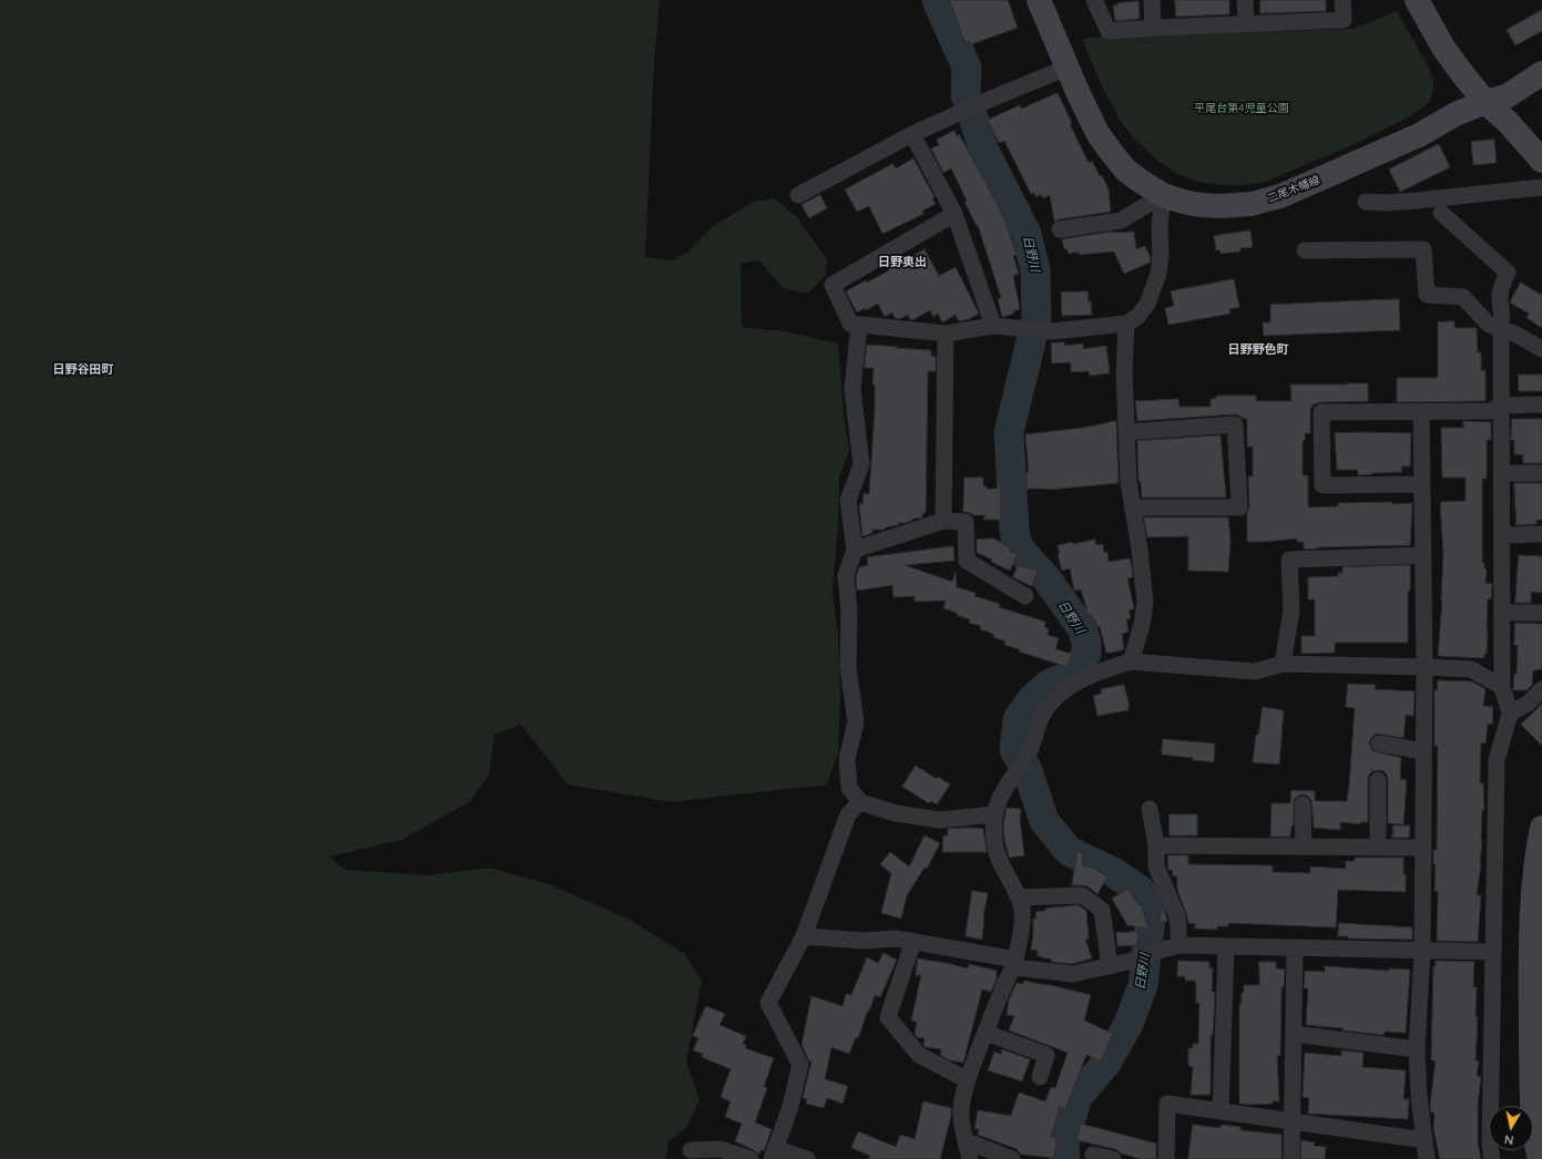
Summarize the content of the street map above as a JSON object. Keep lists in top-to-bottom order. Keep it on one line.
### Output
{"streets":{"main road":["二尾木幡線"]},"districts":["日野奥出","日野野色町","日野谷田町"],"water":["日野川"],"parks":["平尾台第4児童公園"],"north":"bottom"}
